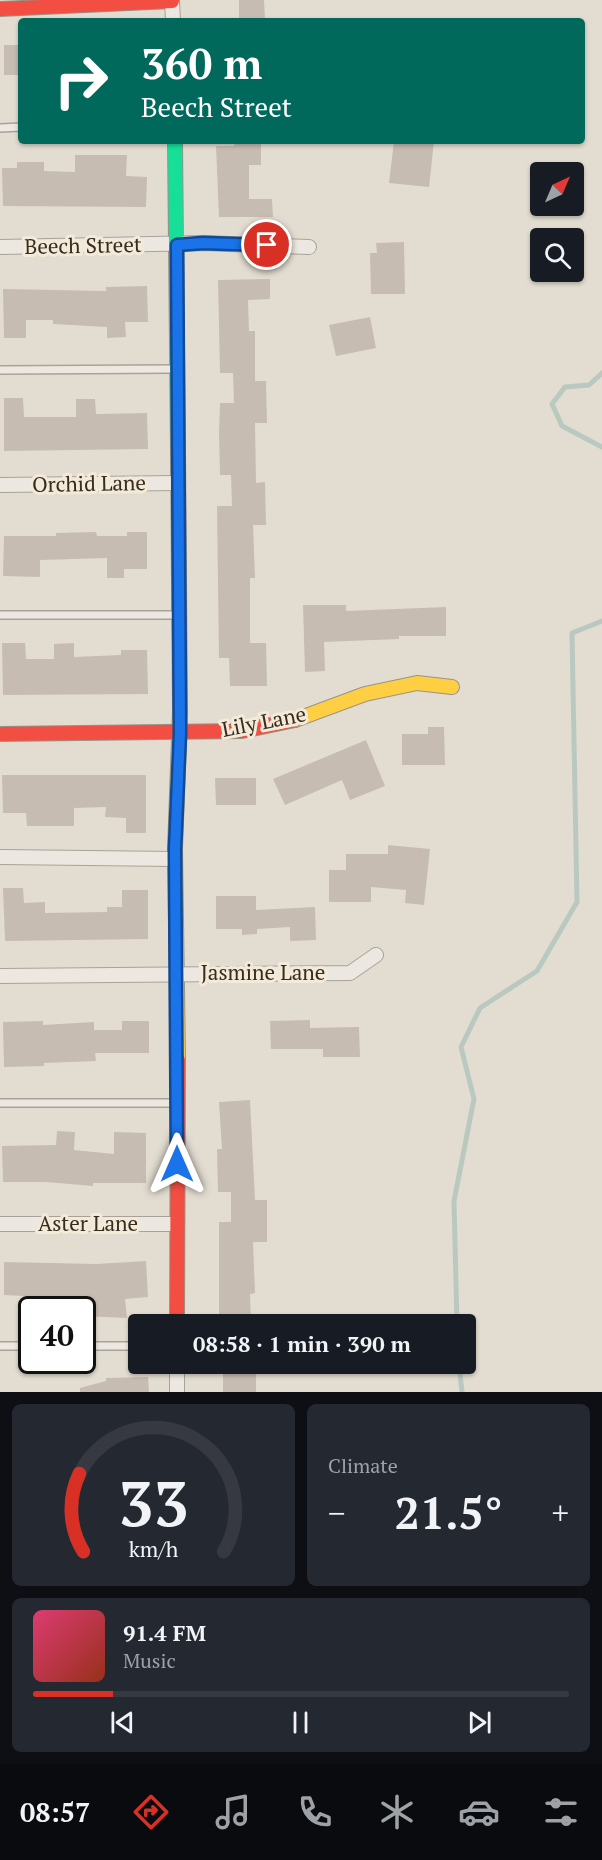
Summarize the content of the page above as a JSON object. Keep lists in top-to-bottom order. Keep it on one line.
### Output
{"streets":{"street":["Beech Street","Orchid Lane","Lily Lane","Jasmine Lane","Aster Lane"]},"north":"top right","page":{"turn":["360 m","Beech Street"],"limit":"40","trip":"08:58 · 1 min · 390 m","tile":"Climate","heat":["−","21.5°","+"],"song":["91.4 FM","Music"],"tabs":"08:57","gauge":["33","km/h"]}}
